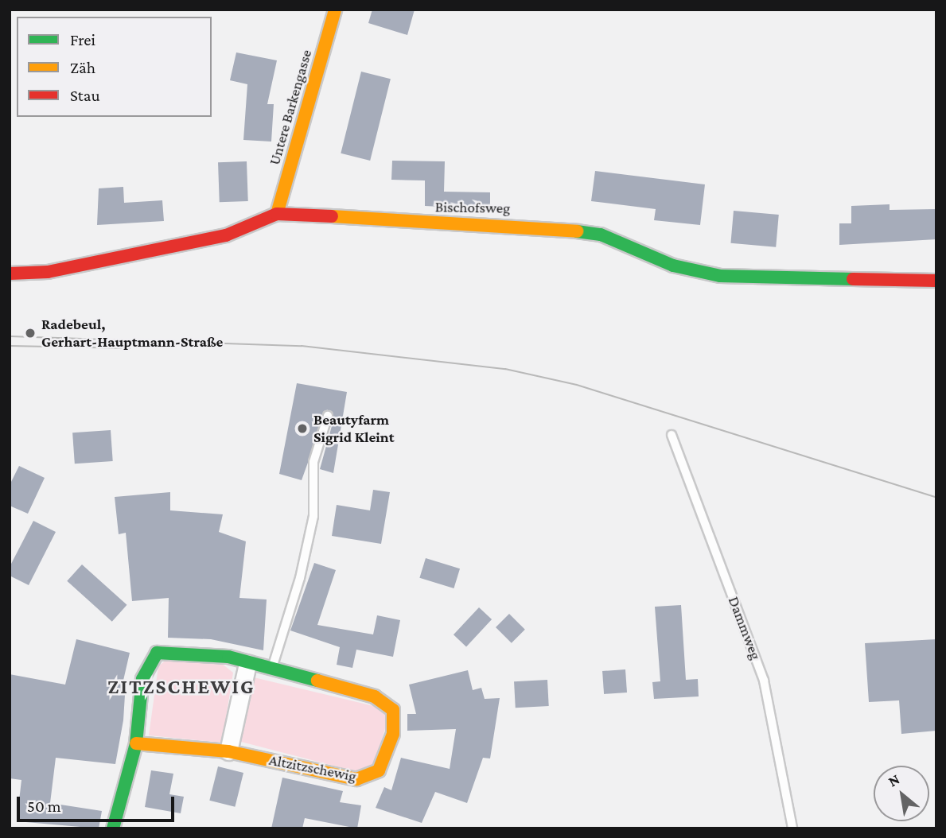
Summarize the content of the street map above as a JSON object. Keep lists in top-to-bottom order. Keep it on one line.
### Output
{"streets":{"street":["Untere Barkengasse","Bischofsweg","Altzitzschewig"],"lane":["Dammweg"]},"crossings":[["Untere Barkengasse","Bischofsweg"]],"districts":["ZITZSCHEWIG"],"places":["Radebeul, Gerhart-Hauptmann-Straße","Beautyfarm Sigrid Kleint"],"legend":["Frei","Zäh","Stau"],"scale_bar":"50 m","north":"top left"}
